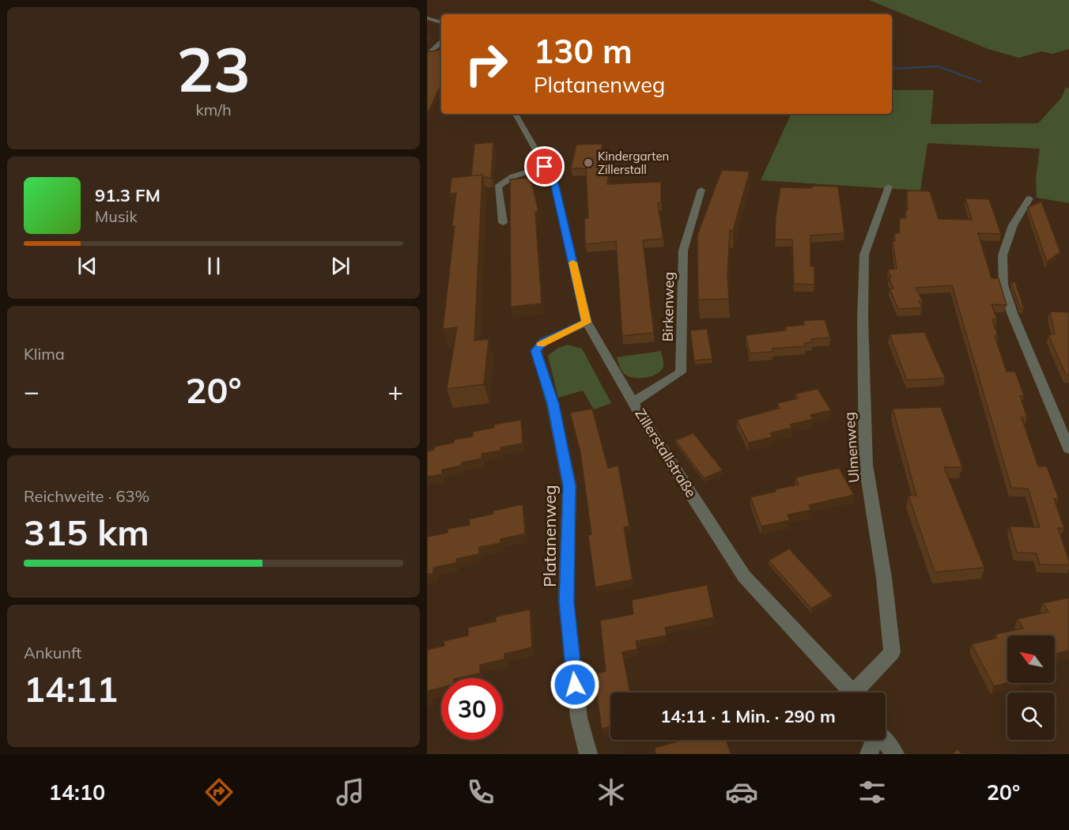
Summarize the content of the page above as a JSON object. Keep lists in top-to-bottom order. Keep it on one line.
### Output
{"streets":{"street":["Birkenweg","Ulmenweg","Zillerstallstraße","Platanenweg"]},"crossings":[["Birkenweg","Zillerstallstraße"],["Zillerstallstraße","Platanenweg"]],"places":["Kindergarten Zillerstall"],"north":"top left","page":{"tile":[["23","km/h"],"Klima",["Reichweite · 63%","315 km"],["Ankunft","14:11"]],"turn":["130 m","Platanenweg"],"song":["91.3 FM","Musik"],"heat":["−","20°","+"],"limit":"30","trip":"14:11 · 1 Min. · 290 m","tabs":["14:10","20°"]}}
